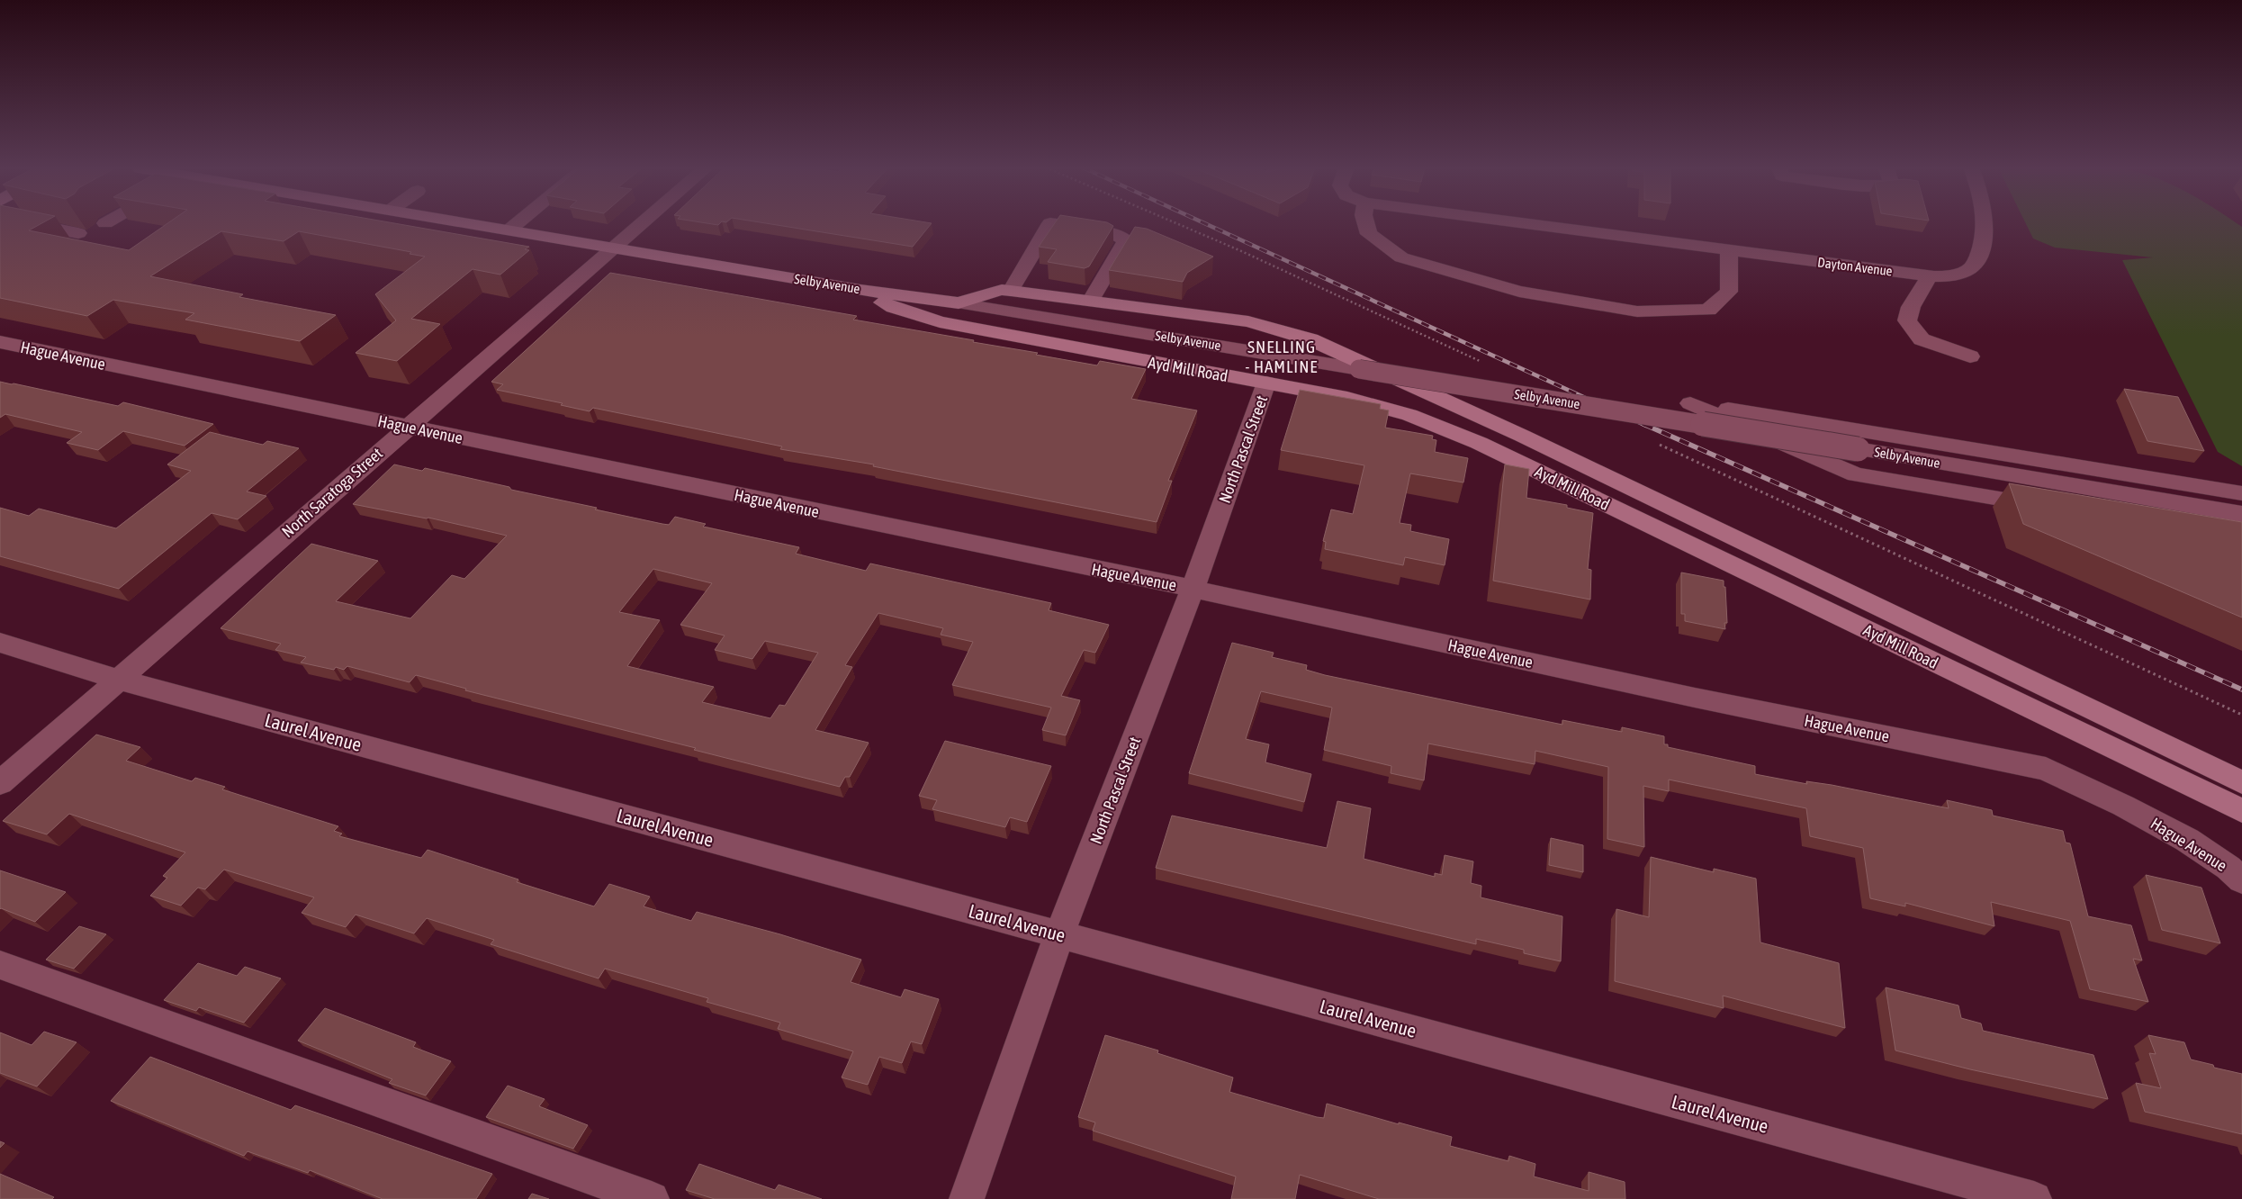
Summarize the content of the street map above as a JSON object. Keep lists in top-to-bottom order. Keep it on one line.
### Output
{"streets":{"main road":["Selby Avenue","Ayd Mill Road"],"street":["Dayton Avenue","Hague Avenue","North Pascal Street","North Saratoga Street","Laurel Avenue"]},"crossings":[["Selby Avenue","Ayd Mill Road"],["Selby Avenue","North Saratoga Street"],["Hague Avenue","North Pascal Street"],["Hague Avenue","North Saratoga Street"],["Ayd Mill Road","North Pascal Street"],["North Pascal Street","Laurel Avenue"],["North Saratoga Street","Laurel Avenue"]],"districts":["SNELLING - HAMLINE"]}
